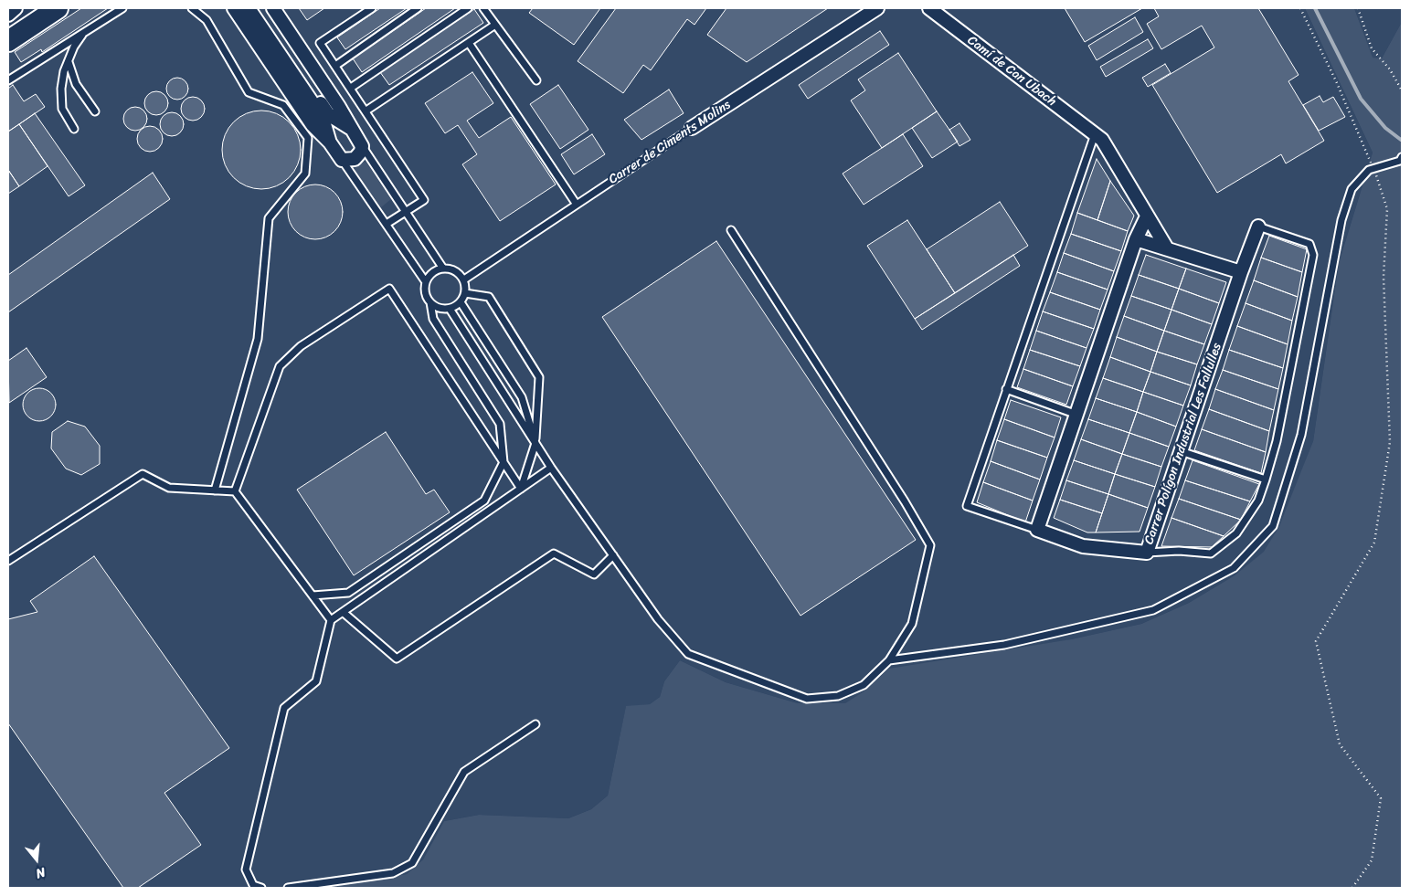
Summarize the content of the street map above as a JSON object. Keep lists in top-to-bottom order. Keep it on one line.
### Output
{"streets":{"street":["Camí de Can Ubach","Carrer de Ciments Molins","Carrer Polígon Industrial Les Fallulles"]},"north":"bottom"}
